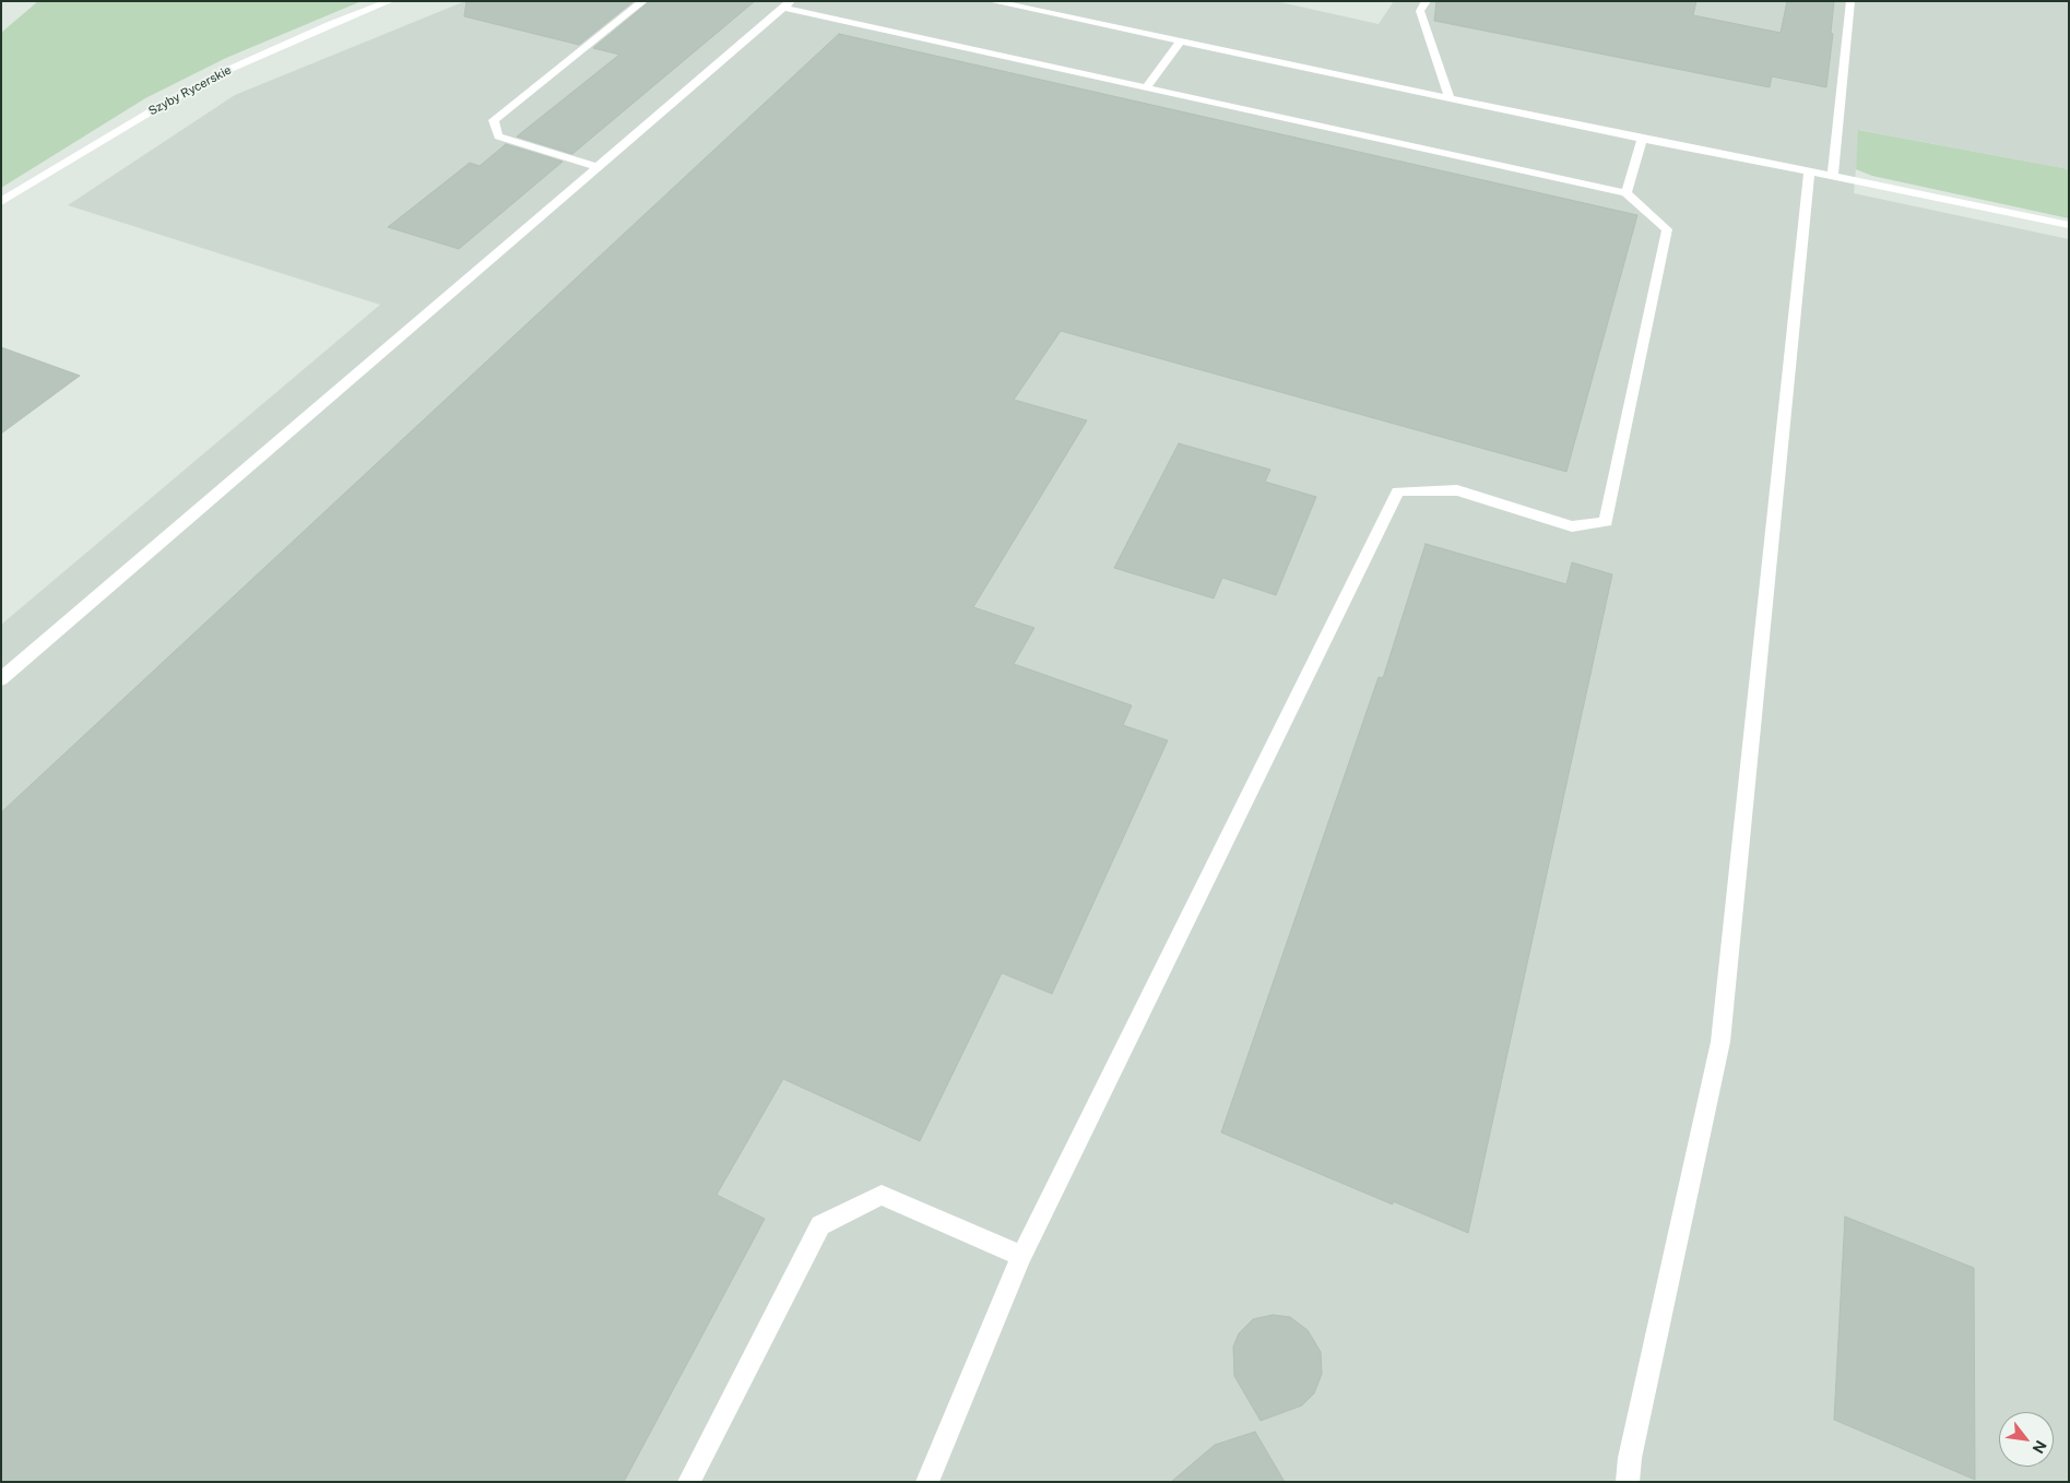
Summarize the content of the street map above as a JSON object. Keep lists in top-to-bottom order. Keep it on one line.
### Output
{"streets":{"street":["Szyby Rycerskie"]},"north":"bottom right"}
